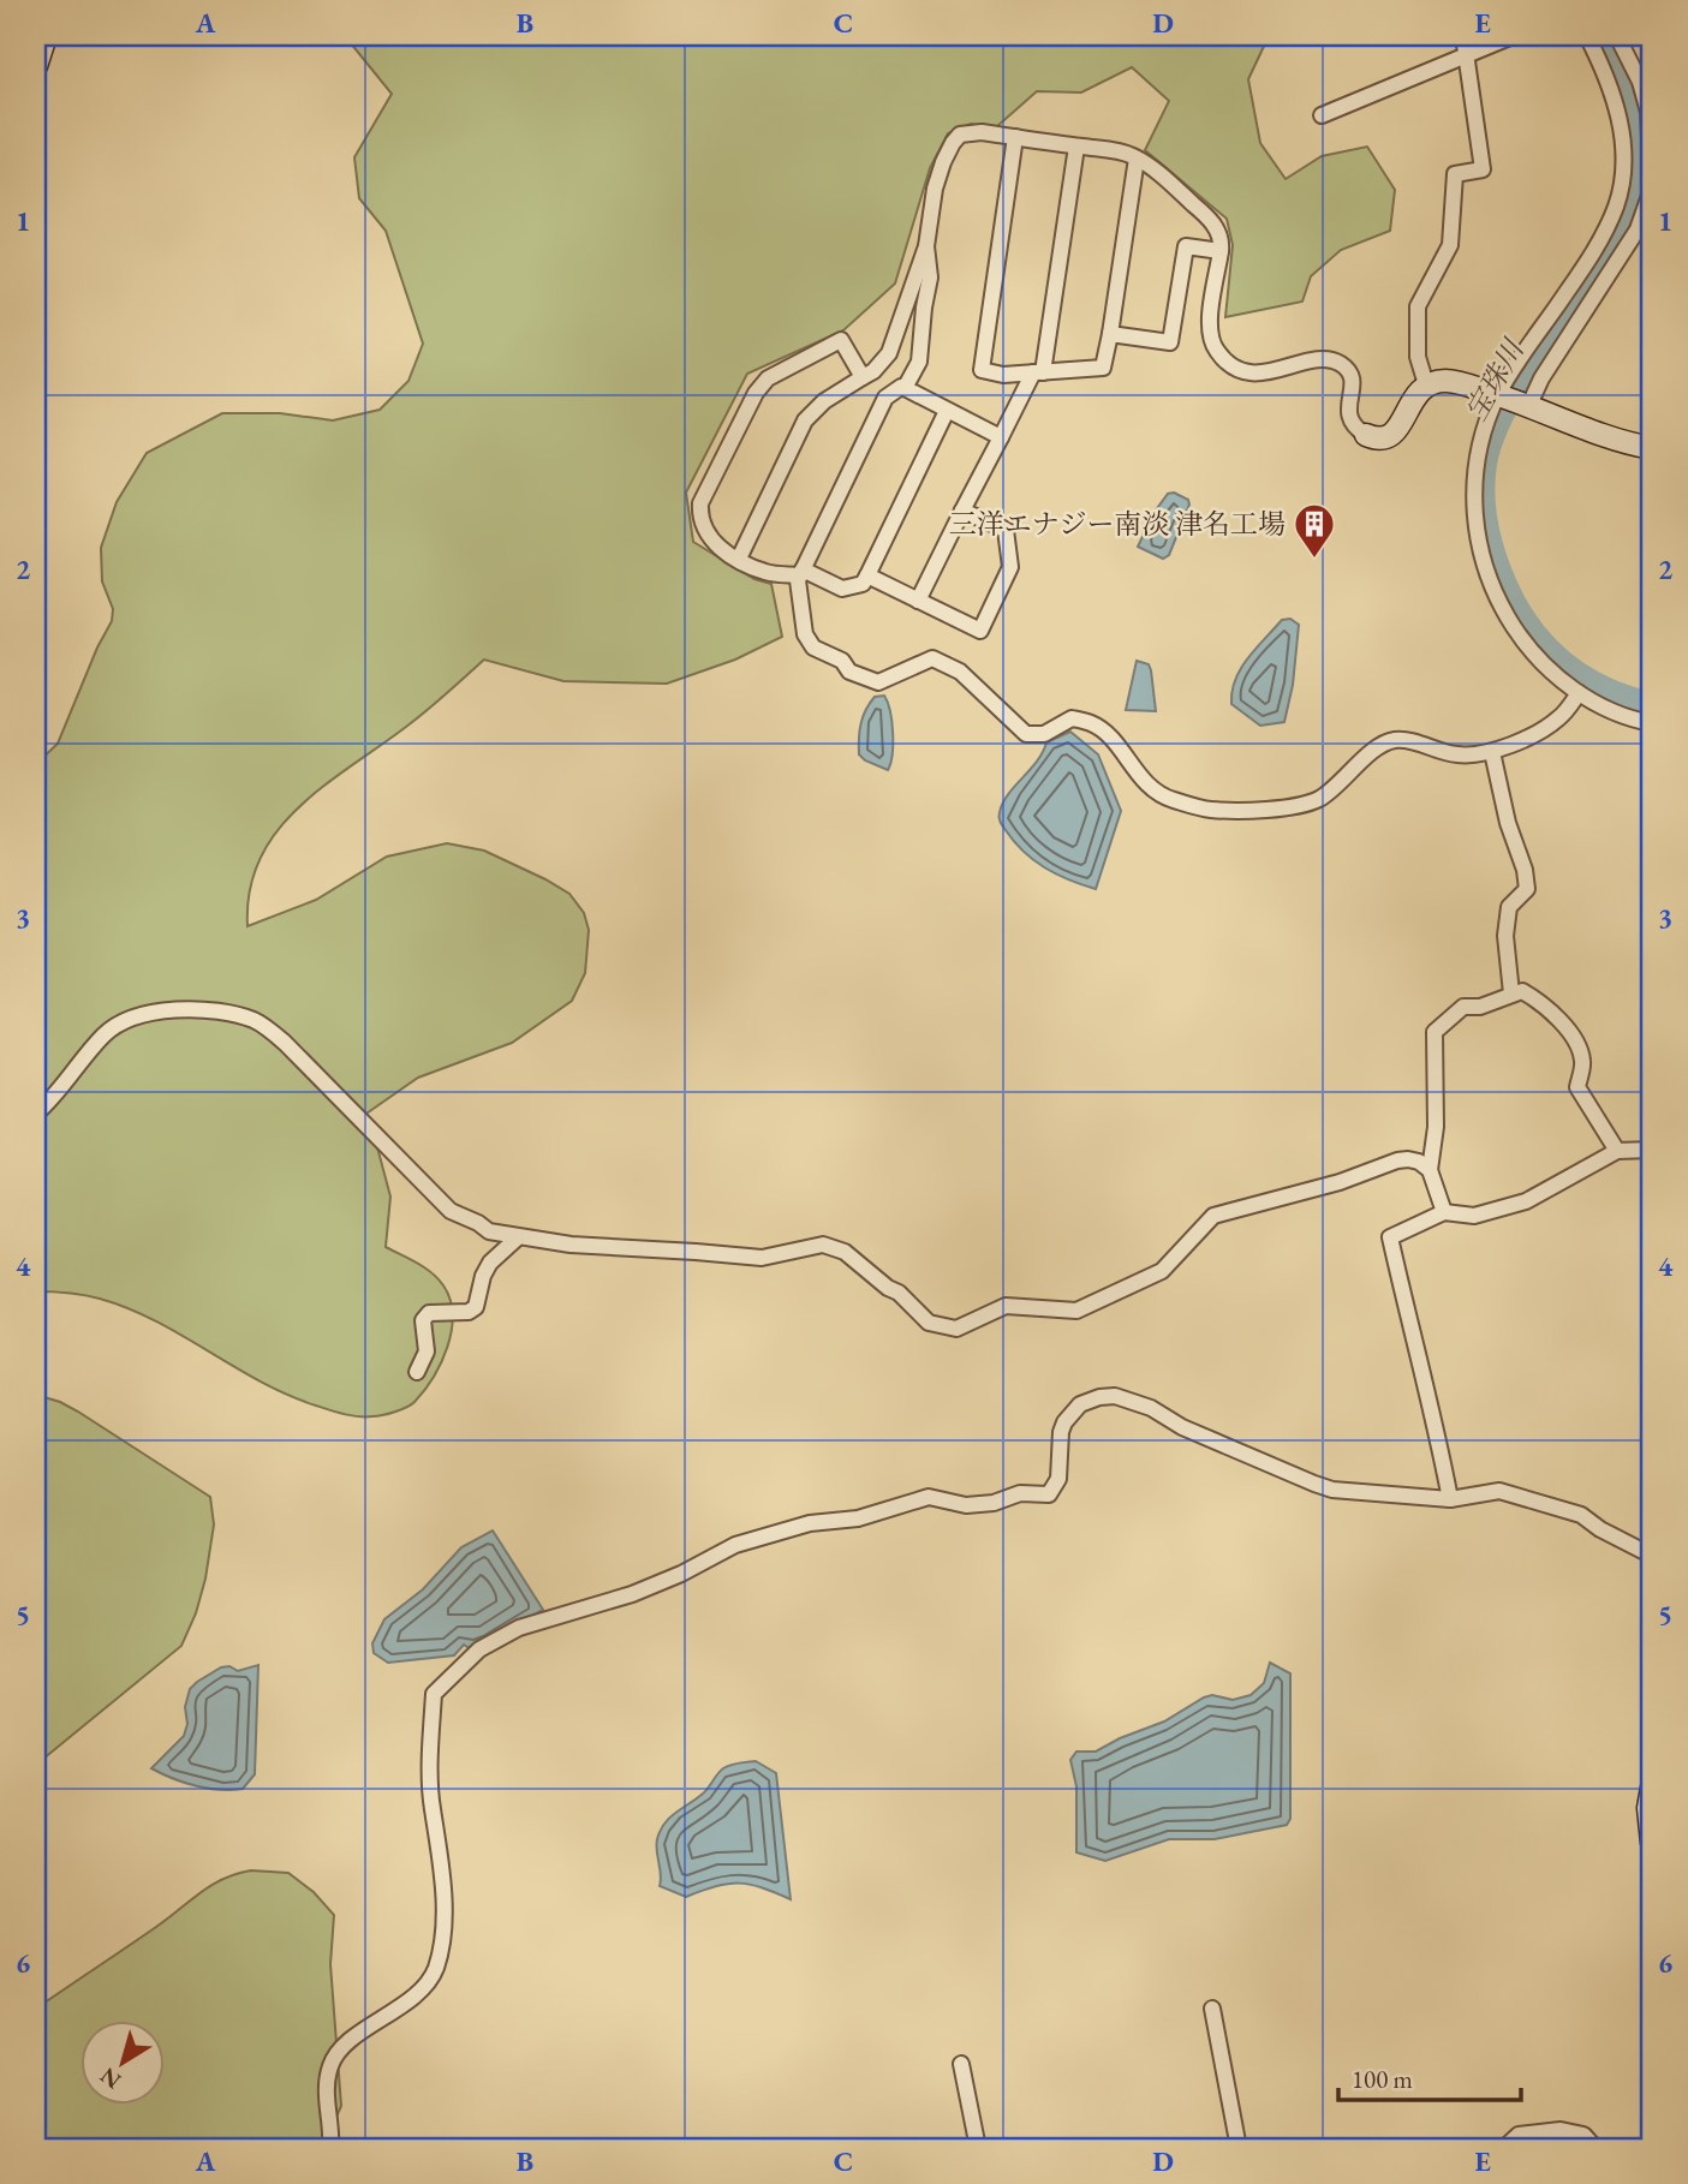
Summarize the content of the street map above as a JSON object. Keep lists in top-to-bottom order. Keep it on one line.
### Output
{"water":["宝珠川"],"places":{"building":["三洋エナジー南淡 津名工場"]},"scale_bar":"100 m","north":"bottom left","grid":{"columns":["A","B","C","D","E"],"rows":["1","2","3","4","5","6"]}}
